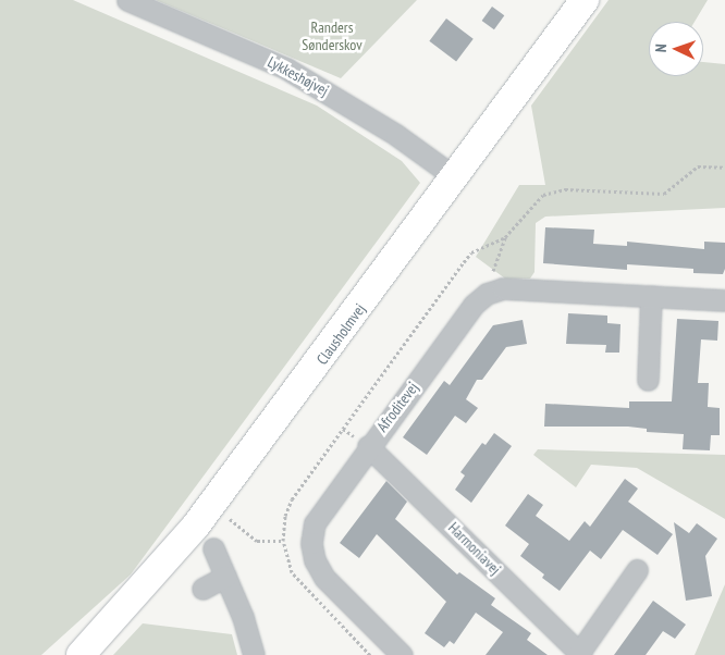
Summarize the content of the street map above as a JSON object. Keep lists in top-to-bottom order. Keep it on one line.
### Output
{"streets":{"street":["Lykkeshøjvej","Clausholmvej","Afroditevej","Harmoniavej"]},"crossings":[["Lykkeshøjvej","Clausholmvej"],["Afroditevej","Harmoniavej"]],"parks":["Randers Sønderskov"],"north":"left"}
